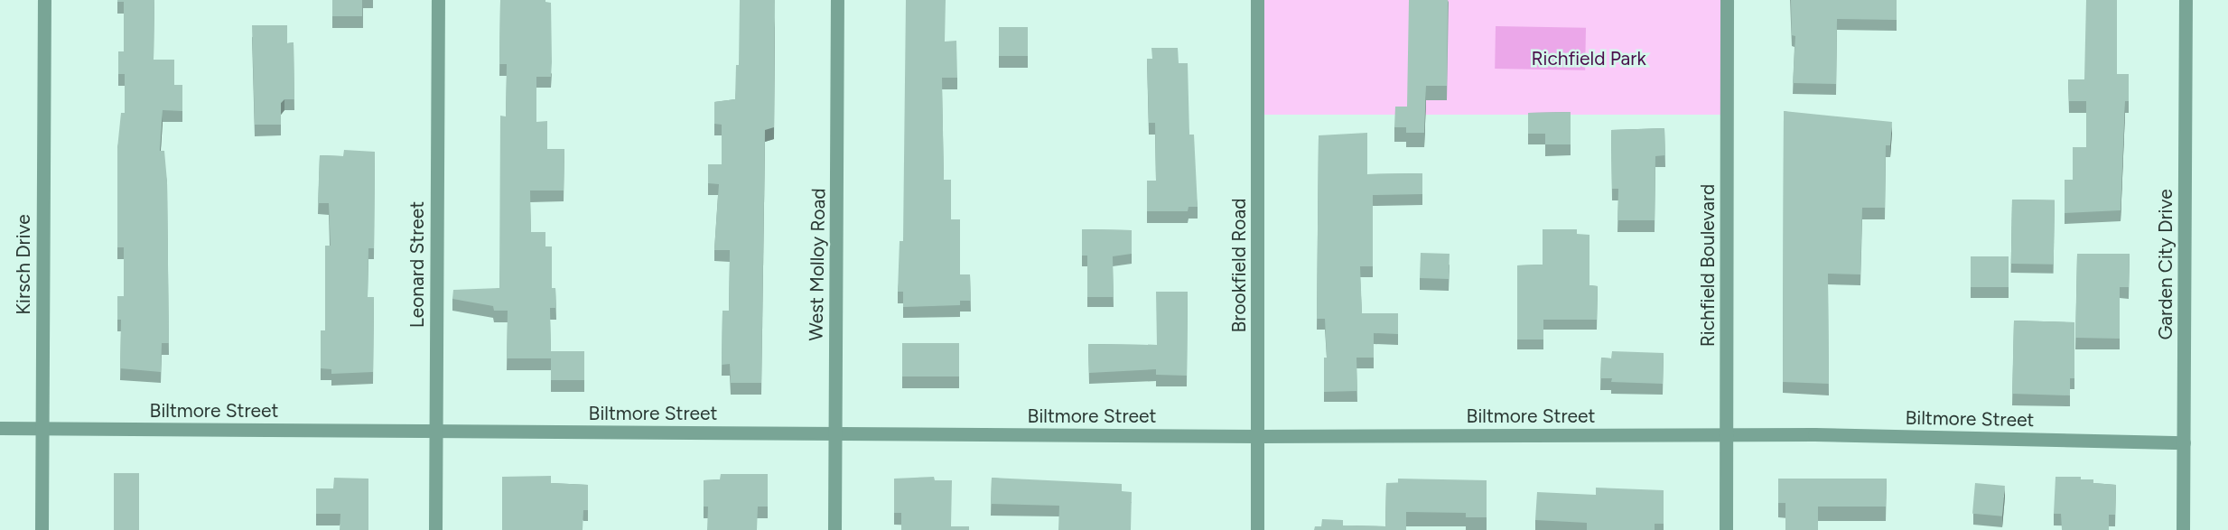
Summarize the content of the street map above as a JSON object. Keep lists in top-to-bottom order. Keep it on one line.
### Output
{"streets":{"street":["Kirsch Drive","Leonard Street","West Molloy Road","Garden City Drive","Brookfield Road","Richfield Boulevard","Biltmore Street"]},"crossings":[["Kirsch Drive","Biltmore Street"],["Leonard Street","Biltmore Street"],["West Molloy Road","Biltmore Street"],["Garden City Drive","Biltmore Street"],["Brookfield Road","Biltmore Street"],["Richfield Boulevard","Biltmore Street"]],"parks":["Richfield Park"]}
